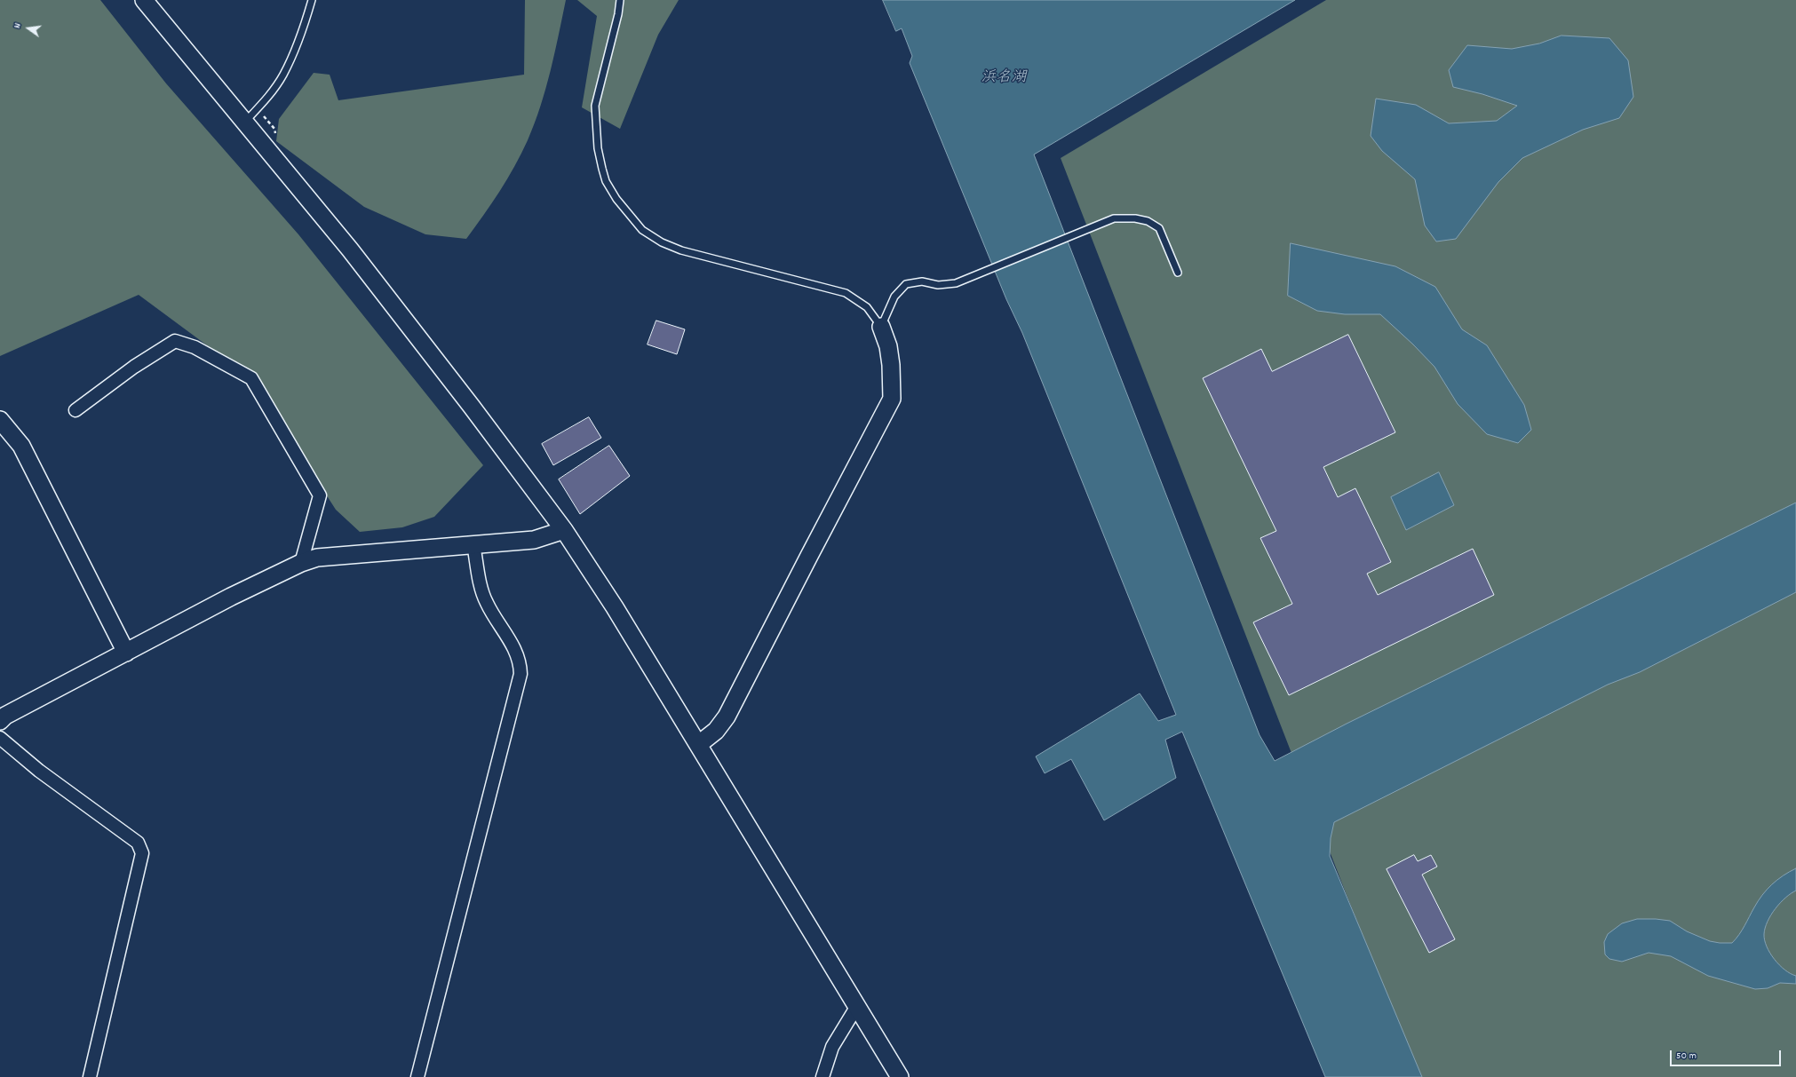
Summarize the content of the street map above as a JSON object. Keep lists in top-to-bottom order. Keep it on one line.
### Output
{"water":["浜名湖"],"scale_bar":"50 m","north":"left"}
